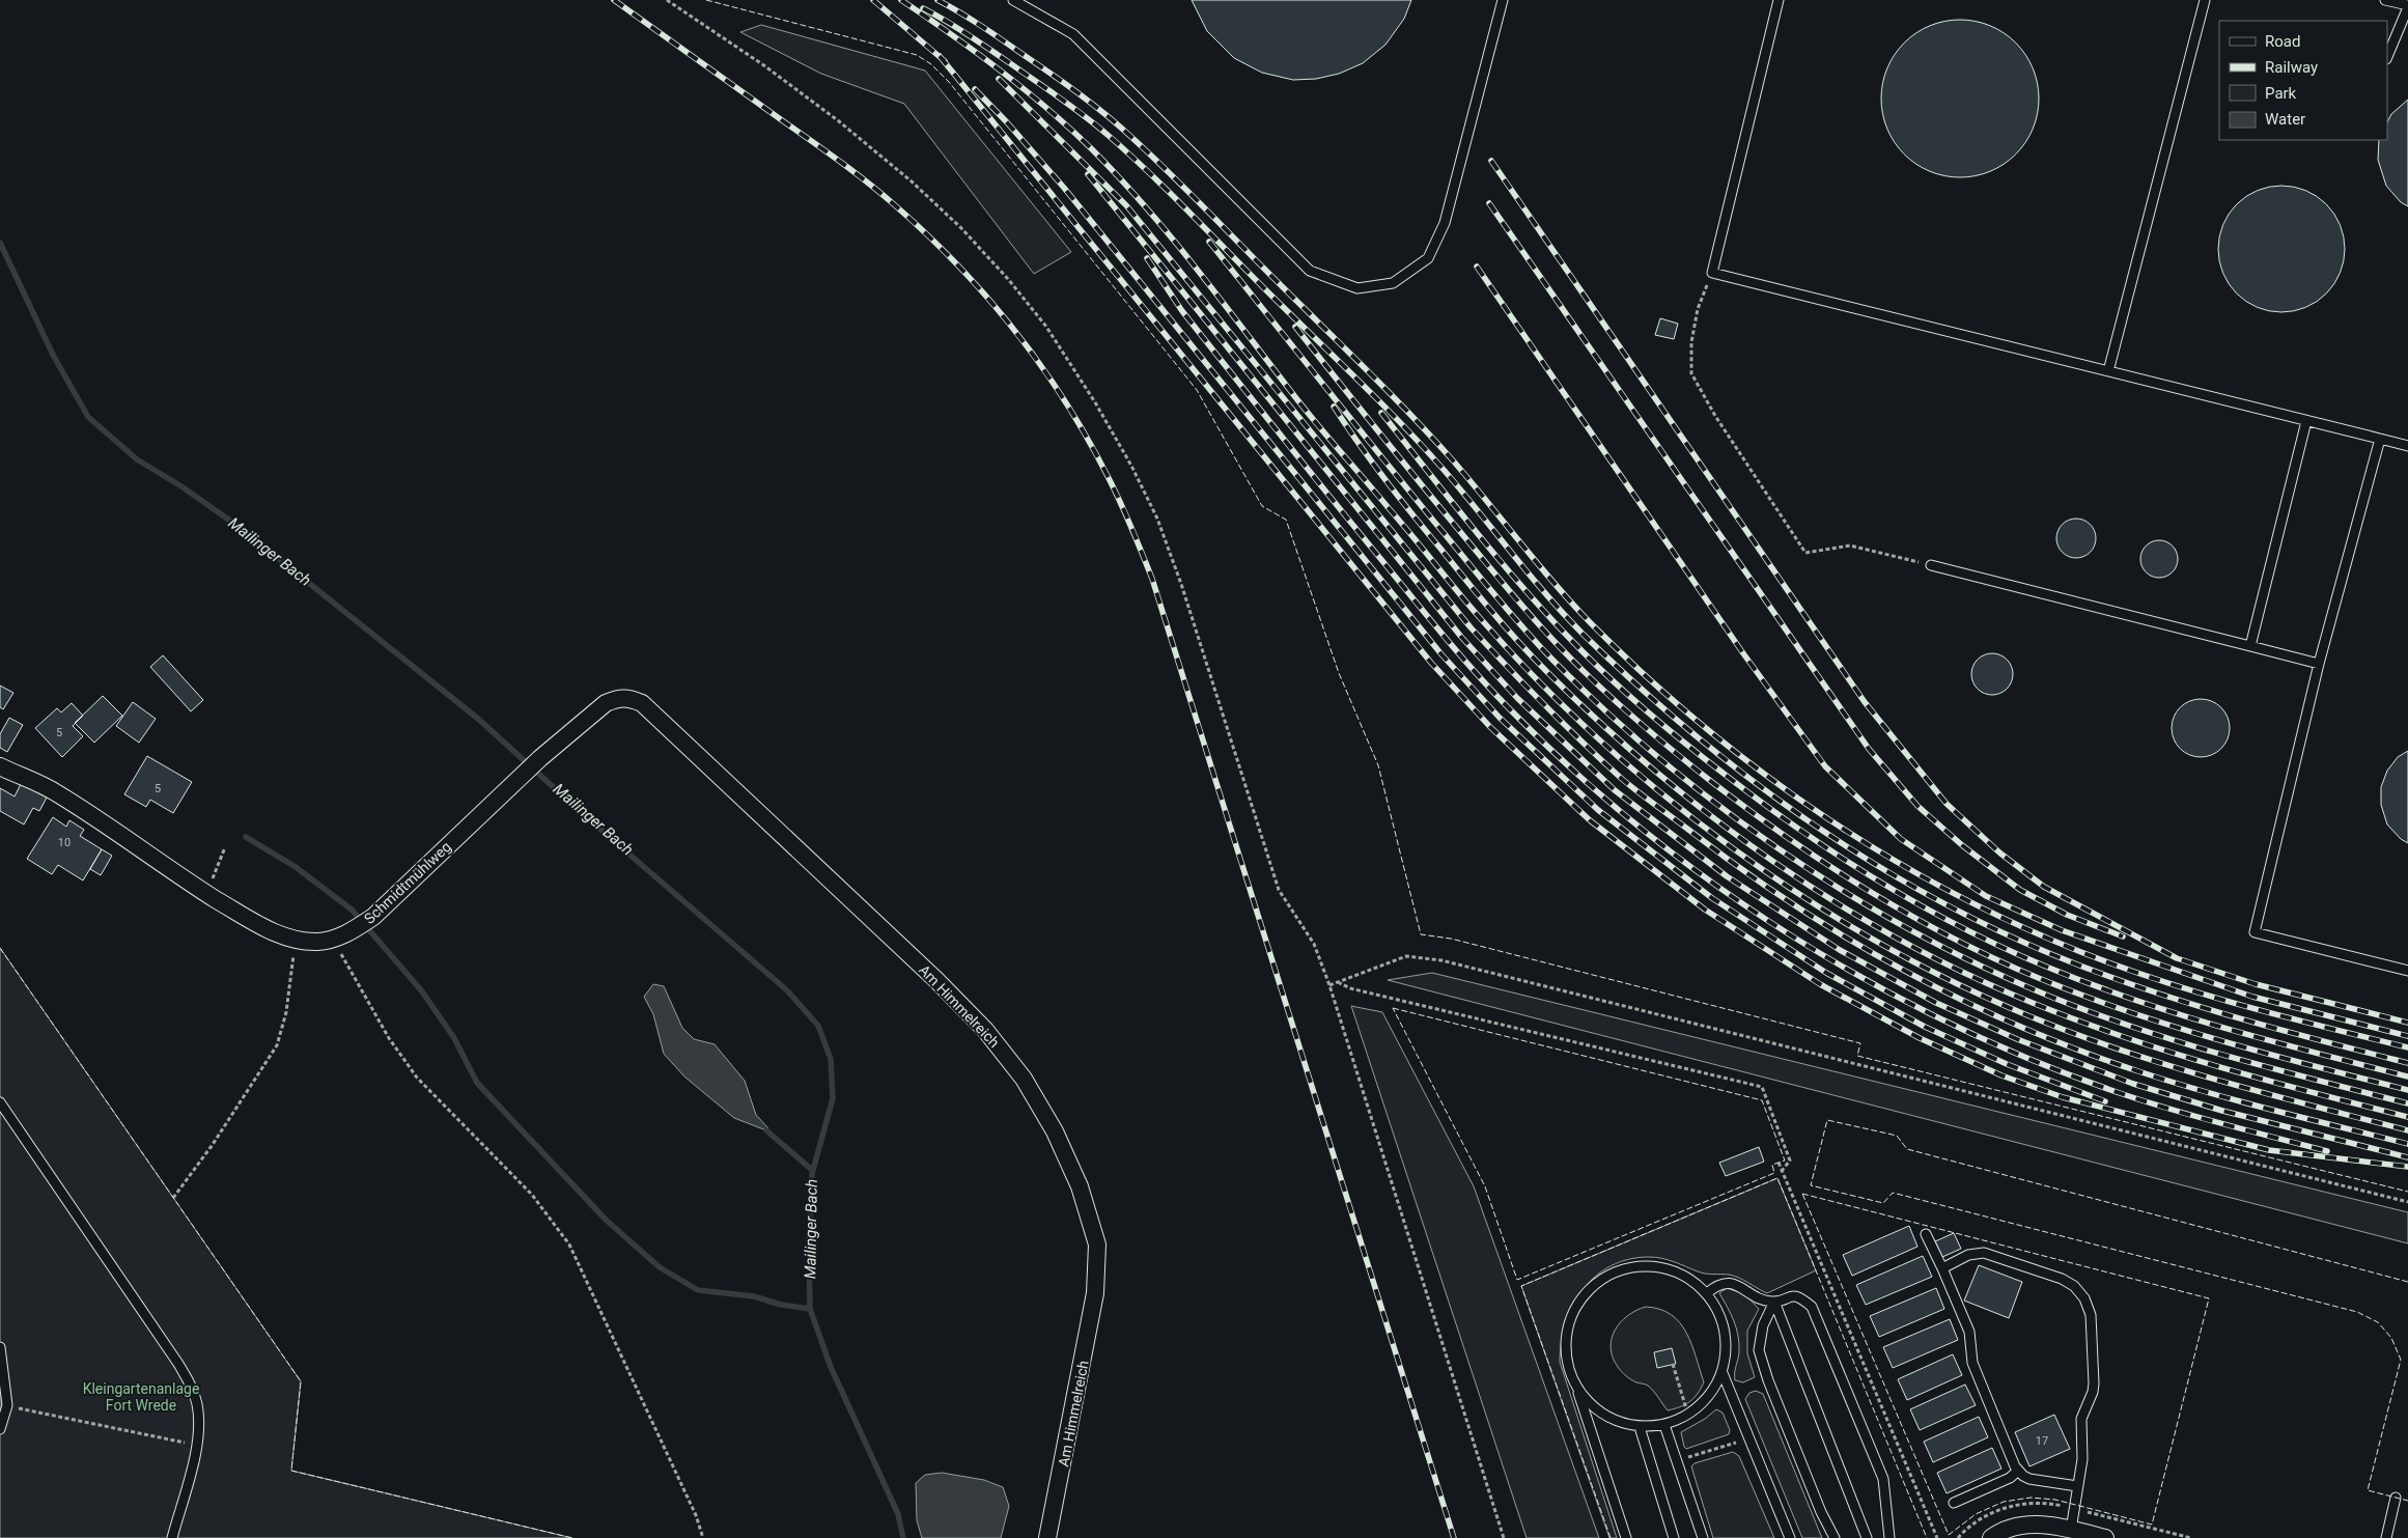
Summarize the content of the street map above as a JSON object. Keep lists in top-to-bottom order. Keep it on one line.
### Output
{"streets":{"street":["Schmidtmühlweg","Am Himmelreich"]},"crossings":[["Schmidtmühlweg","Am Himmelreich"]],"water":["Mailinger Bach"],"parks":["Kleingartenanlage Fort Wrede"],"house_numbers":["5","5","10","17"],"legend":["Road","Railway","Park","Water"]}
